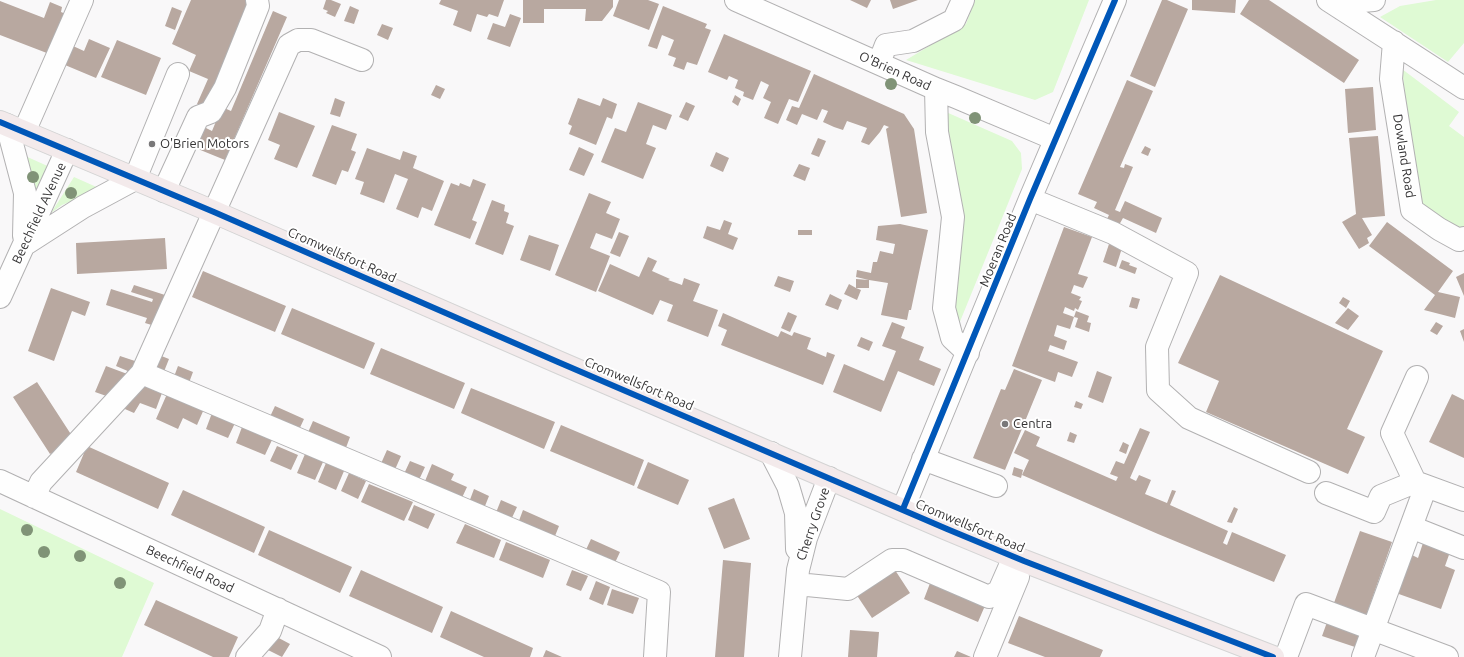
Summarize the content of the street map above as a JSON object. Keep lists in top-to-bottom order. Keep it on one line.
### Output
{"streets":{"main road":["Cromwellsfort Road"],"street":["O'Brien Road","Dowland Road","Beechfield AVenue","Moeran Road","Cherry Grove","Beechfield Road"]},"crossings":[["O'Brien Road","Moeran Road"],["Beechfield AVenue","Cromwellsfort Road"],["Moeran Road","Cromwellsfort Road"],["Cromwellsfort Road","Cherry Grove"]],"places":["O'Brien Motors","Centra"]}
